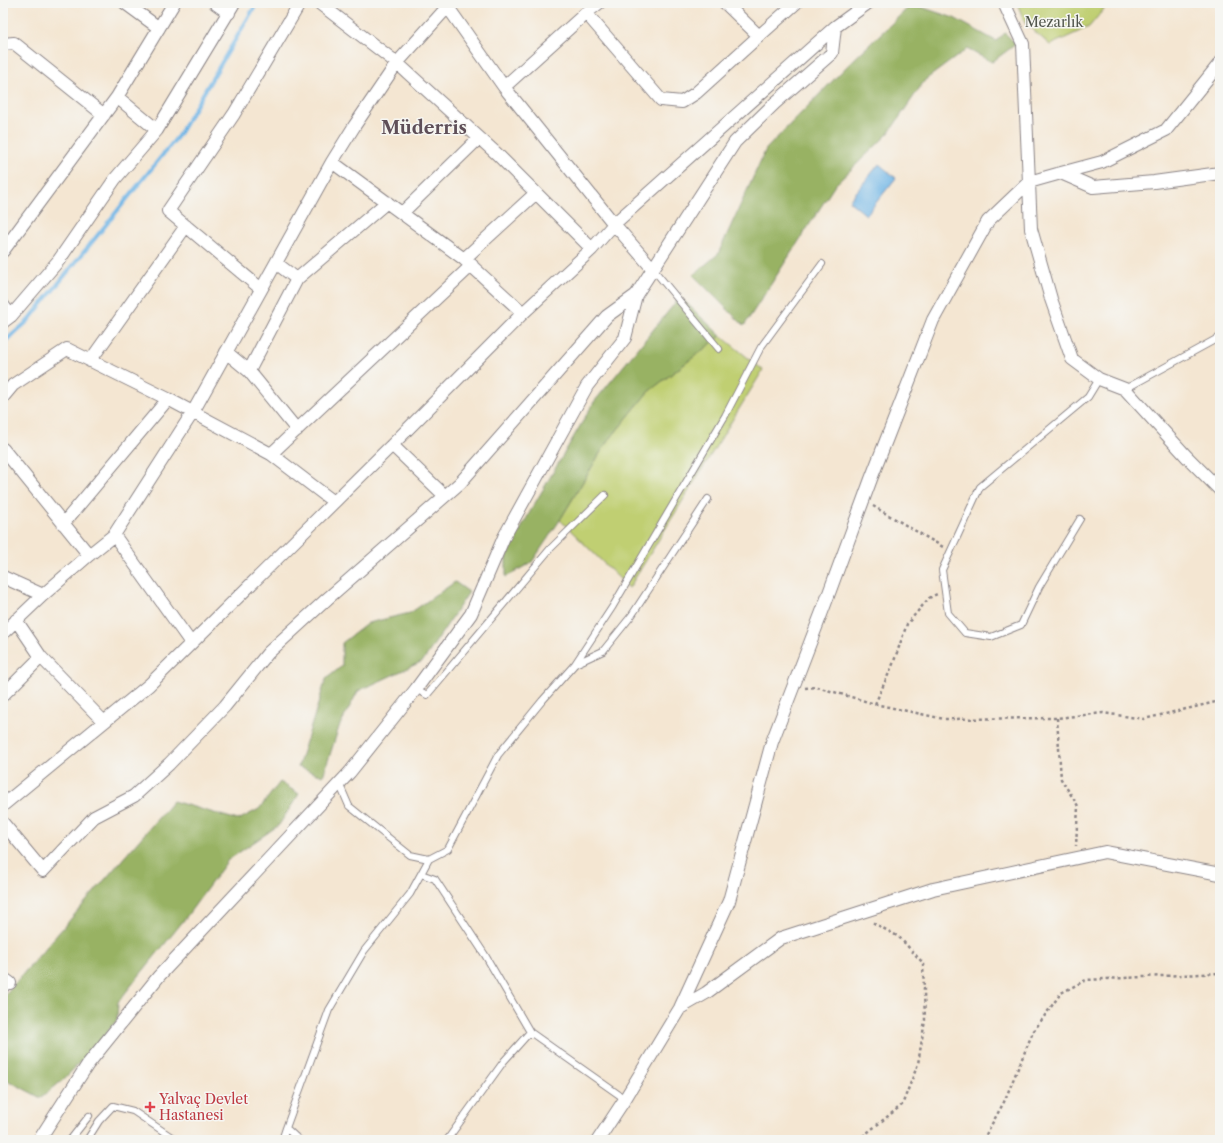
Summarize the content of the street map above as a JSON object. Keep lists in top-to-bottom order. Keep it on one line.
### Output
{"districts":["Müderris"],"parks":["Mezarlık"],"places":{"health":["Yalvaç Devlet Hastanesi"]}}
